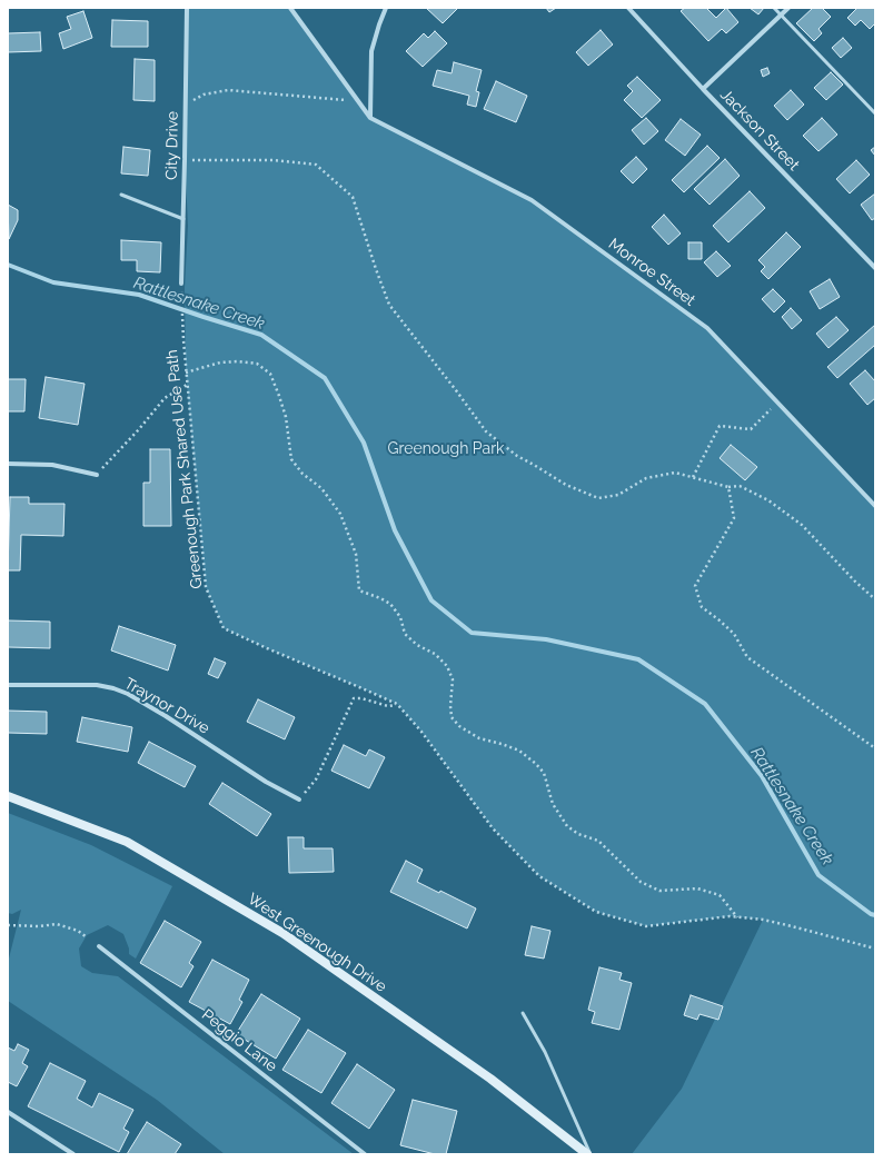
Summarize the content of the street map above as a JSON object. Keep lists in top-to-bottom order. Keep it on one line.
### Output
{"streets":{"street":["Jackson Street","City Drive","Monroe Street","Traynor Drive","West Greenough Drive","Peggio Lane"],"path":["Greenough Park Shared Use Path"]},"crossings":[["City Drive","Greenough Park Shared Use Path"]],"water":["Rattlesnake Creek"],"parks":["Greenough Park"]}
